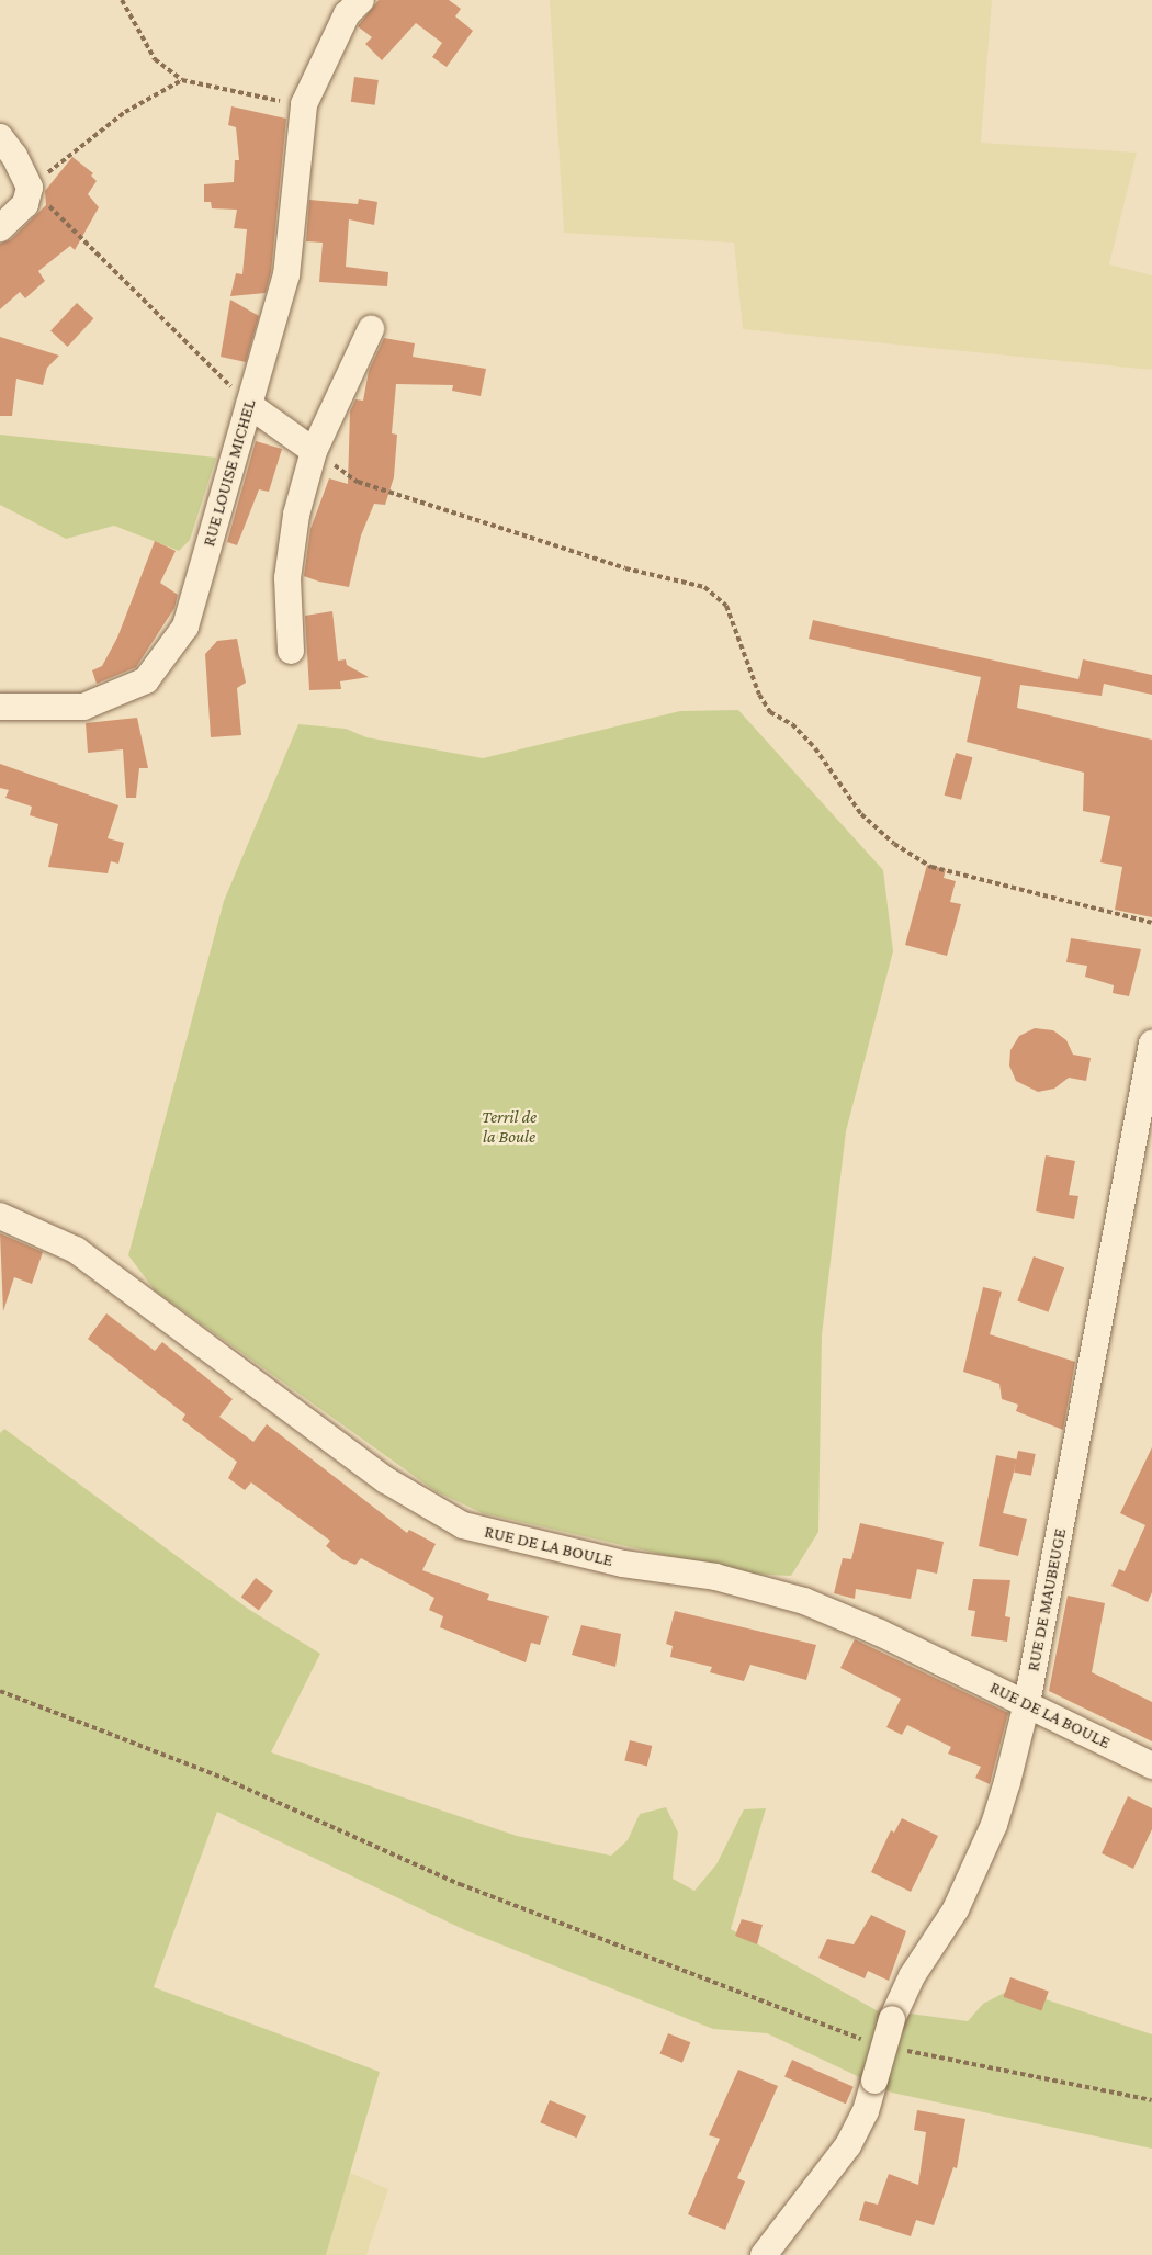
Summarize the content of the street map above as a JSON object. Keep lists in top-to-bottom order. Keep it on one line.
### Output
{"streets":{"street":["RUE LOUISE MICHEL","RUE DE LA BOULE","RUE DE MAUBEUGE"]},"crossings":[["RUE DE LA BOULE","RUE DE MAUBEUGE"]],"parks":["Terril de la Boule"]}
